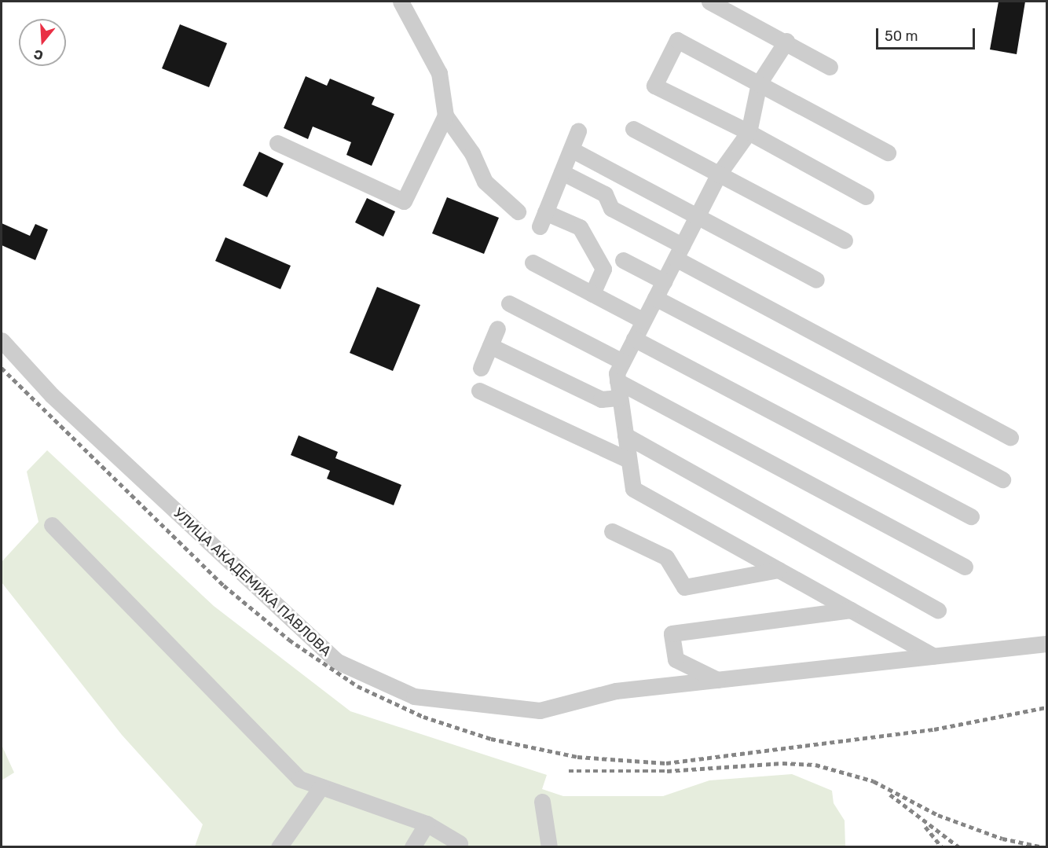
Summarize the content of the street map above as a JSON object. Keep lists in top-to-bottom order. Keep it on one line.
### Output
{"streets":{"street":["УЛИЦА АКАДЕМИКА ПАВЛОВА"]},"scale_bar":"50 m","north":"bottom"}
